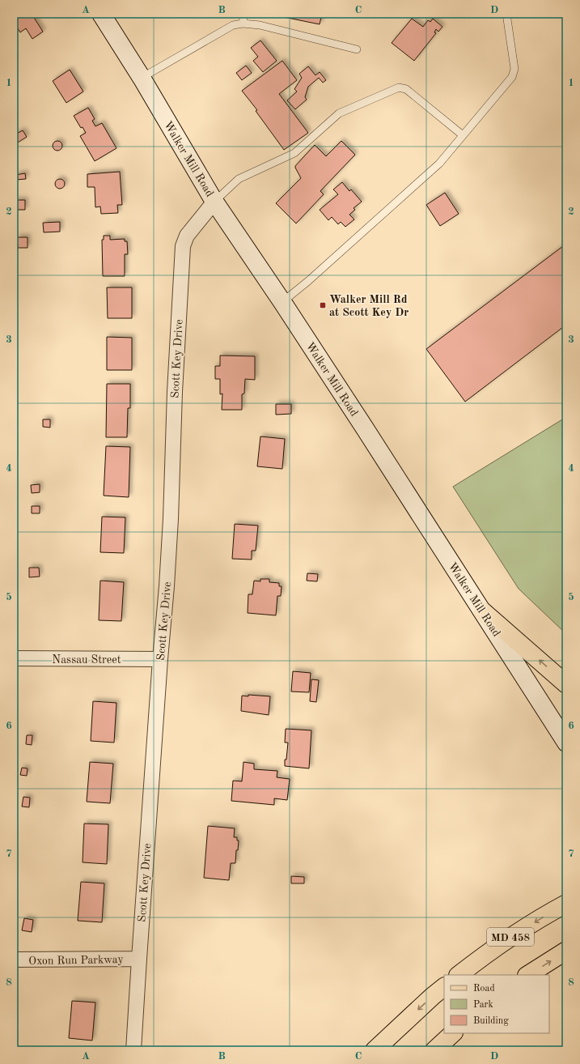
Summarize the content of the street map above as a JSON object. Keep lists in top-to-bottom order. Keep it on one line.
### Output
{"streets":{"main road":["MD 458"],"street":["Walker Mill Road","Scott Key Drive","Nassau Street","Oxon Run Parkway"]},"crossings":[["Walker Mill Road","Scott Key Drive"],["Scott Key Drive","Nassau Street"],["Scott Key Drive","Oxon Run Parkway"]],"places":{"transit":["Walker Mill Rd at Scott Key Dr"]},"legend":["Road","Park","Building"],"grid":{"columns":["A","B","C","D"],"rows":["1","2","3","4","5","6","7","8"]}}
